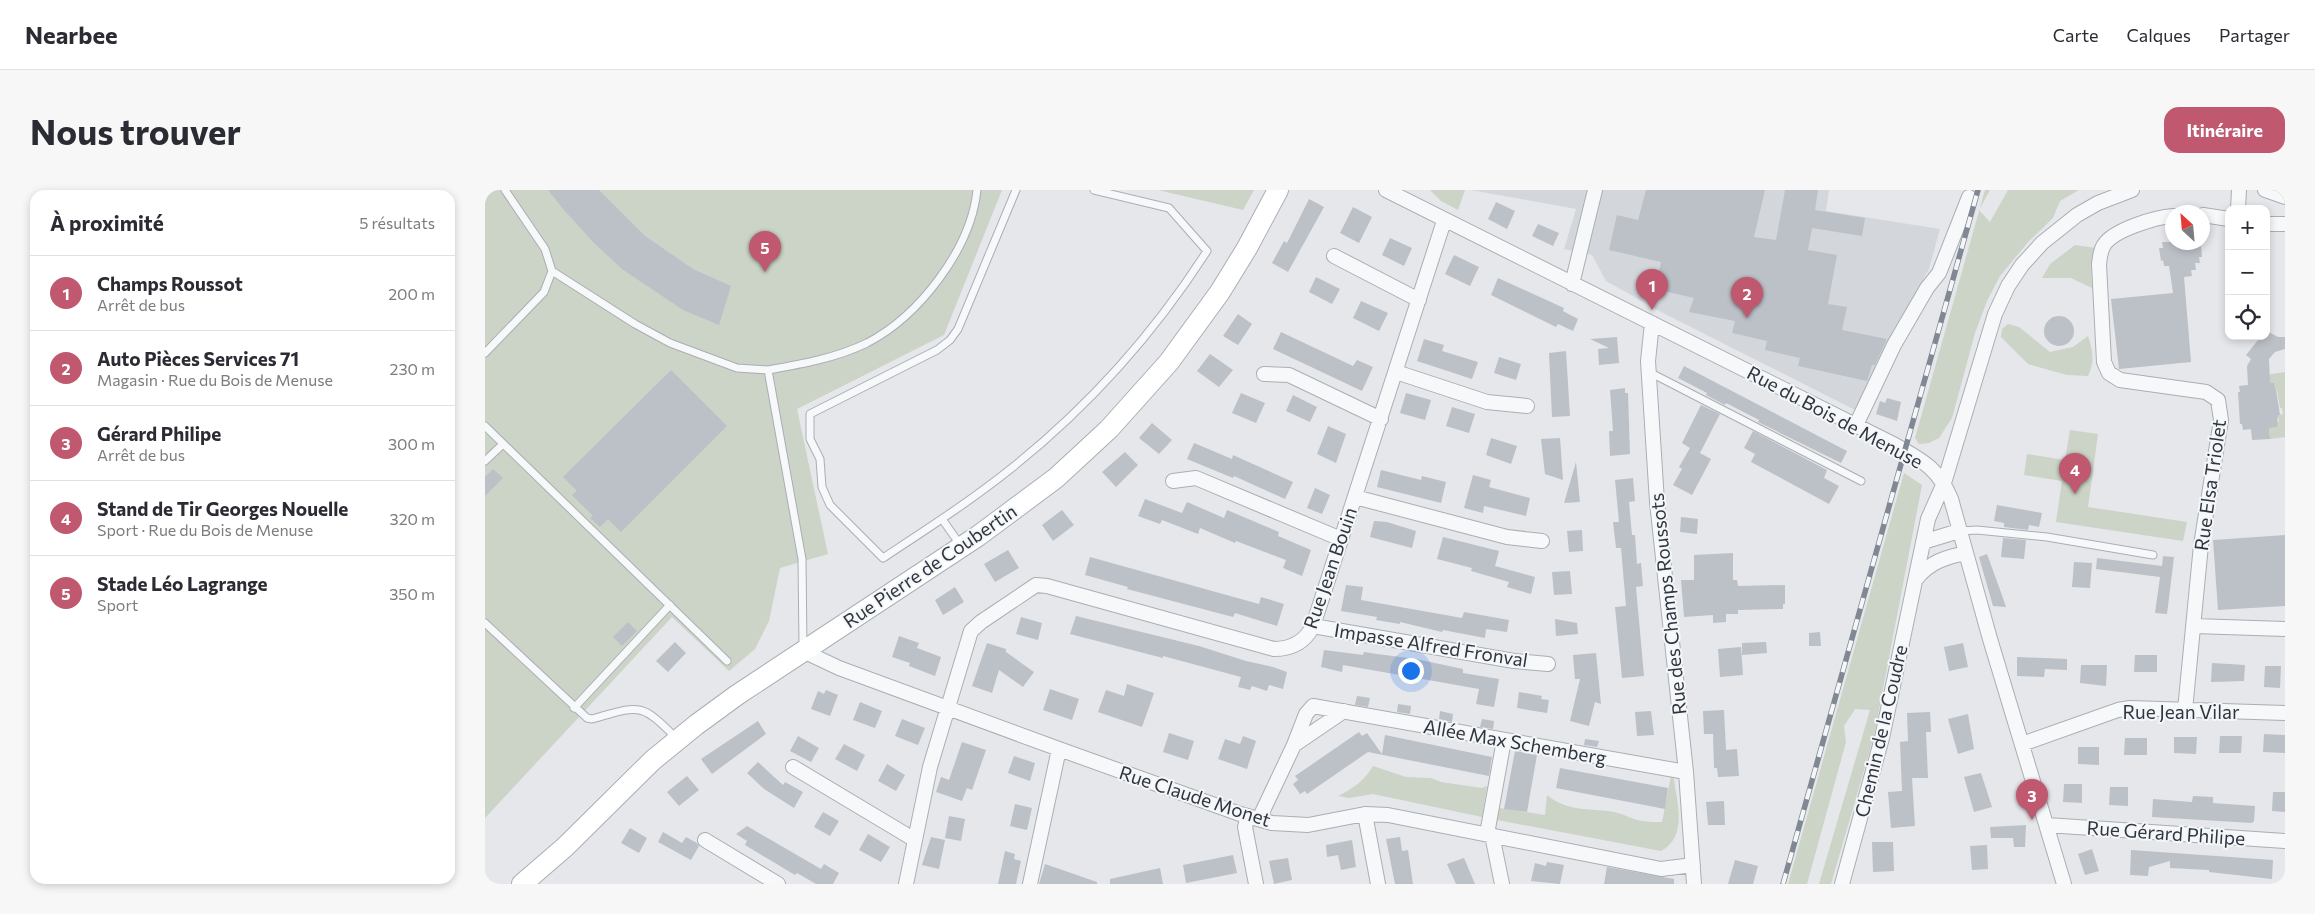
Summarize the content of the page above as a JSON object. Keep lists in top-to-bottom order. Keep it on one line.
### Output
{"streets":{"main road":["Rue Pierre de Coubertin"],"street":["Rue du Bois de Menuse","Rue Elsa Triolet","Rue Jean Bouin","Rue des Champs Roussots","Impasse Alfred Fronval","Rue Jean Vilar","Chemin de la Coudre","Allée Max Schemberg","Rue Claude Monet","Rue Gérard Philipe"]},"crossings":[["Rue du Bois de Menuse","Rue Jean Bouin"],["Rue du Bois de Menuse","Rue des Champs Roussots"],["Rue du Bois de Menuse","Rue Jean Vilar"],["Rue du Bois de Menuse","Chemin de la Coudre"],["Rue du Bois de Menuse","Rue Gérard Philipe"],["Rue Elsa Triolet","Rue Jean Vilar"],["Rue Pierre de Coubertin","Rue Claude Monet"],["Rue Jean Bouin","Impasse Alfred Fronval"],["Rue Jean Bouin","Rue Claude Monet"],["Rue des Champs Roussots","Allée Max Schemberg"],["Rue des Champs Roussots","Rue Claude Monet"],["Allée Max Schemberg","Rue Claude Monet"]],"north":"top left","page":{"header":"Nearbee","nav":["Carte","Calques","Partager"],"buttons":"Itinéraire","title":"Nous trouver","heading":["À proximité","5 résultats"],"map_buttons":["+","−"],"pins":["5","1","2","4","3"],"list":[{"mark":"1","name":"Champs Roussot","note":"Arrêt de bus","value":"200 m"},{"mark":"2","name":"Auto Pièces Services 71","note":"Magasin · Rue du Bois de Menuse","value":"230 m"},{"mark":"3","name":"Gérard Philipe","note":"Arrêt de bus","value":"300 m"},{"mark":"4","name":"Stand de Tir Georges Nouelle","note":"Sport · Rue du Bois de Menuse","value":"320 m"},{"mark":"5","name":"Stade Léo Lagrange","note":"Sport","value":"350 m"}]}}
